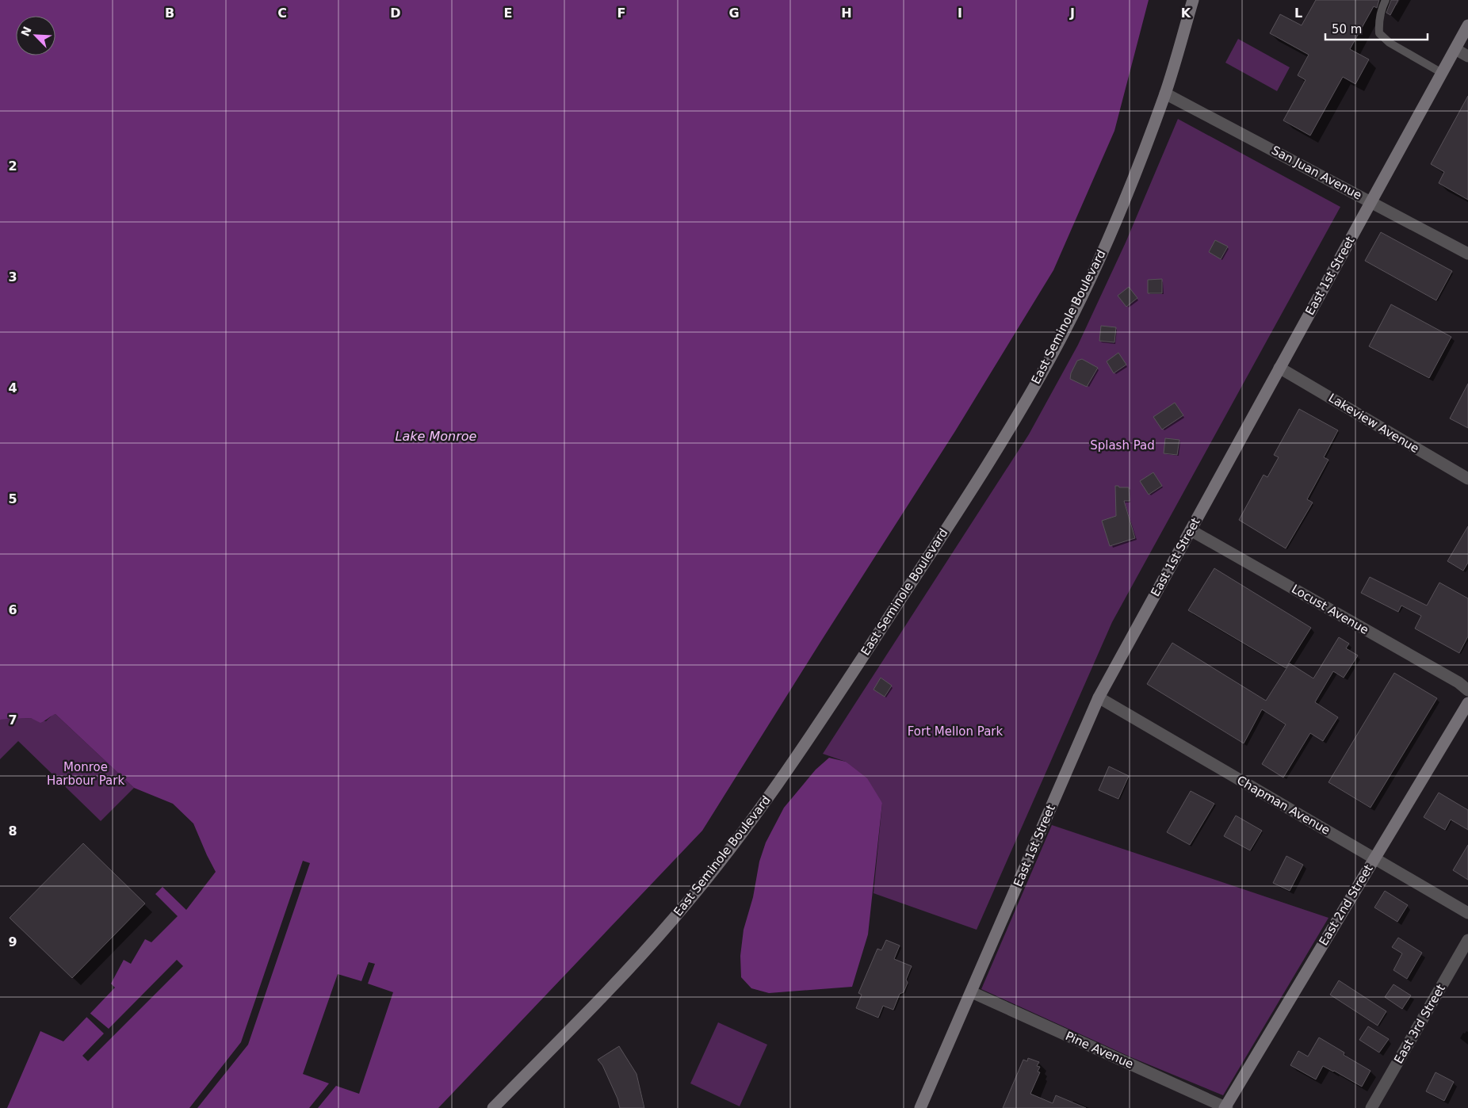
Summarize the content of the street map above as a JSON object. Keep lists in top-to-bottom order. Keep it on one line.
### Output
{"streets":{"street":["San Juan Avenue","East 1st Street","East Seminole Boulevard","Lakeview Avenue","Locust Avenue","Chapman Avenue","East 2nd Street","East 3rd Street","Pine Avenue"]},"crossings":[["San Juan Avenue","East 1st Street"],["San Juan Avenue","East Seminole Boulevard"],["East 1st Street","Lakeview Avenue"],["East 1st Street","Locust Avenue"],["East 1st Street","Chapman Avenue"],["East 1st Street","Pine Avenue"],["Chapman Avenue","East 2nd Street"],["East 2nd Street","Pine Avenue"]],"water":["Lake Monroe"],"parks":["Splash Pad","Fort Mellon Park","Monroe Harbour Park"],"scale_bar":"50 m","north":"top left","grid":{"columns":["B","C","D","E","F","G","H","I","J","K","L"],"rows":["2","3","4","5","6","7","8","9"]}}
